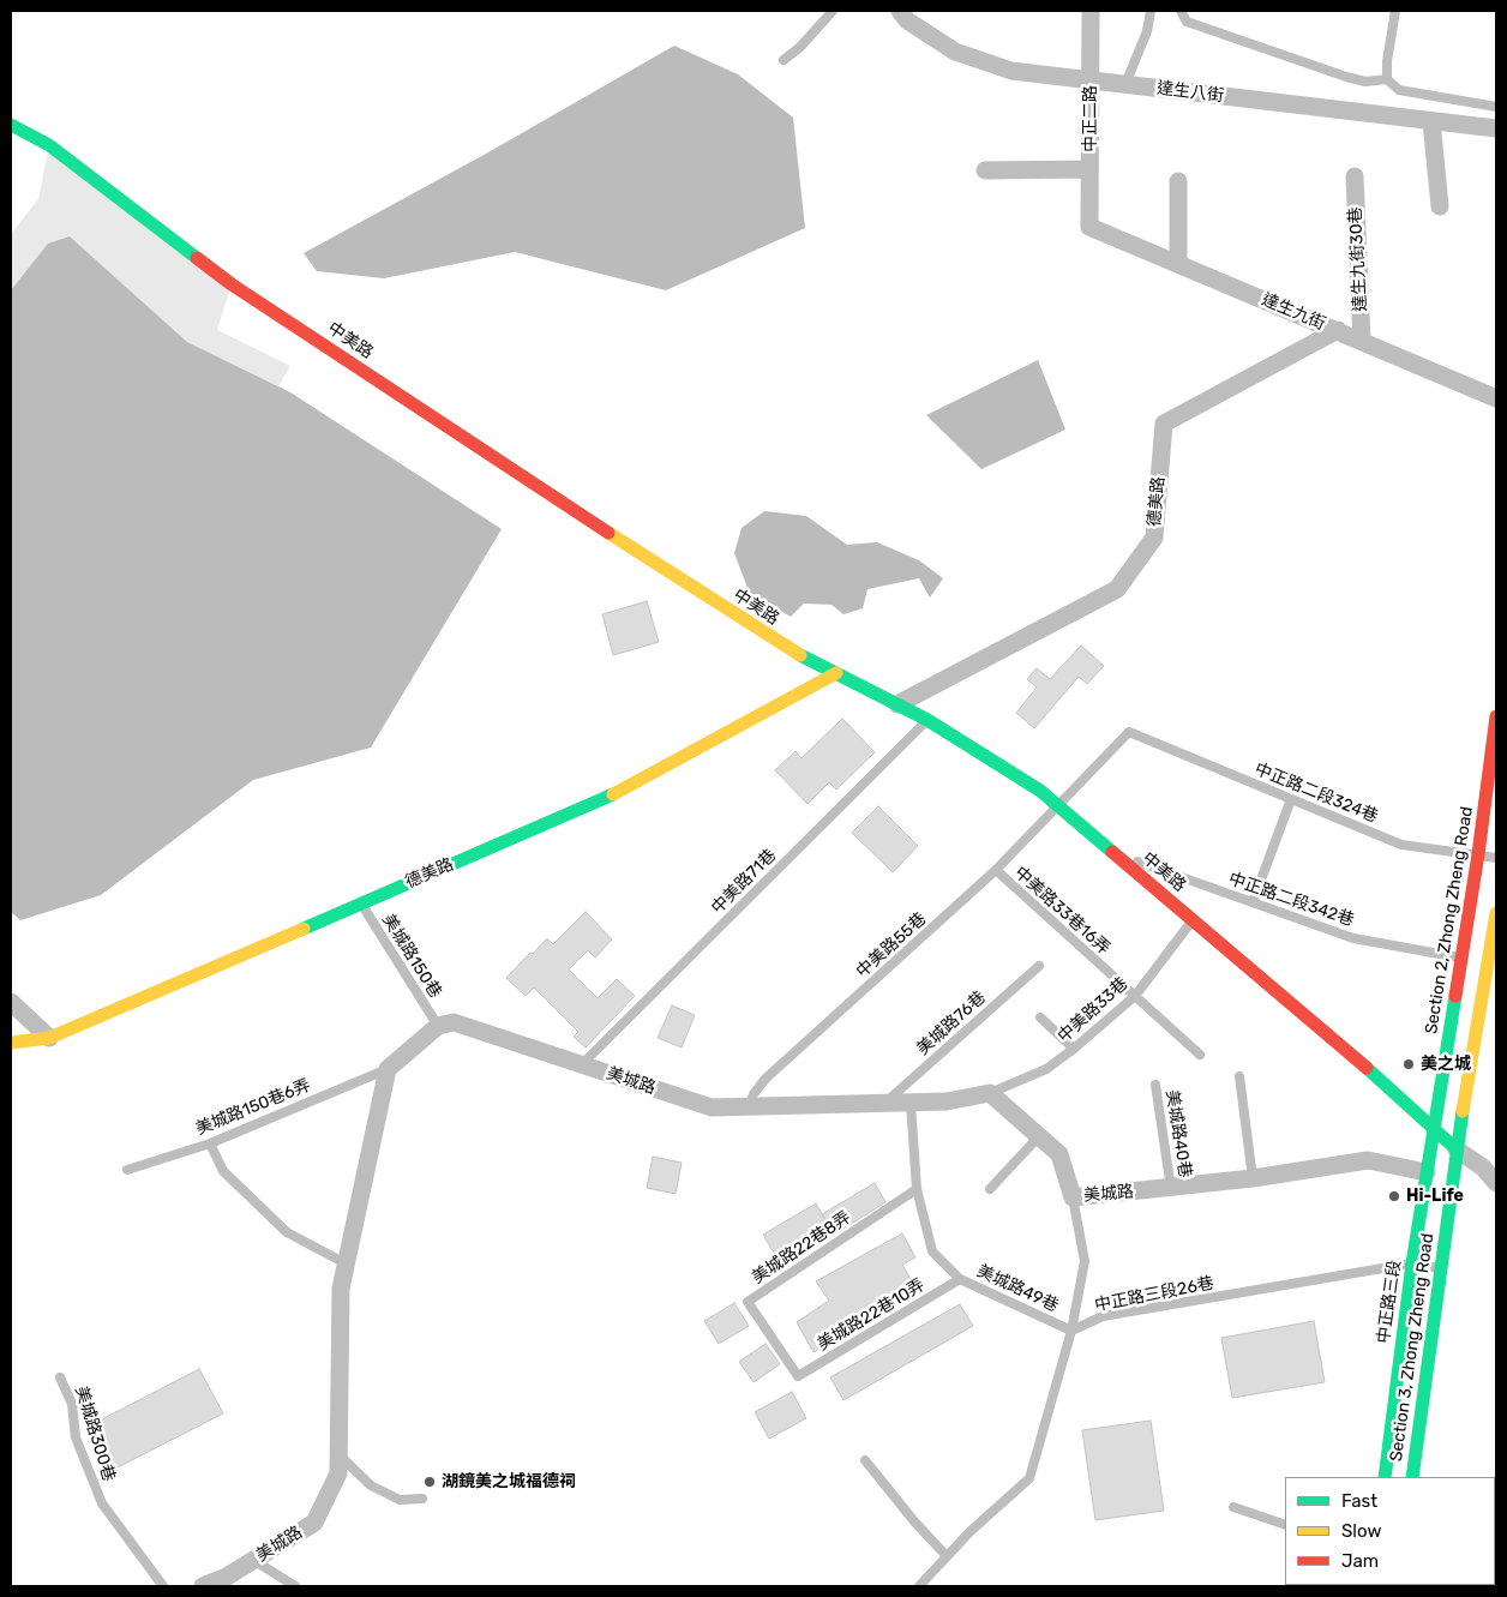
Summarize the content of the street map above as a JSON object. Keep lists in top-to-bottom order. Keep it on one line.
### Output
{"streets":{"street":["達生八街","中正二路","達生九街30巷","達生九街","中美路","德美路","Section 2, Zhong Zheng Road","美城路","中正路三段","Section 3, Zhong Zheng Road"],"lane":["中正路二段324巷","中美路71巷","中正路二段342巷","中美路33巷16弄","中美路55巷","美城路150巷","中美路33巷","美城路76巷","美城路150巷6弄","美城路40巷","美城路22巷8弄","美城路49巷","中正路三段26巷","美城路22巷10弄","美城路300巷"]},"crossings":[["達生八街","中正二路"],["中正二路","達生九街"],["達生九街30巷","達生九街"],["達生九街","德美路"],["中美路","德美路"],["中美路","中美路71巷"],["中美路","中正路二段342巷"],["中美路","Section 2, Zhong Zheng Road"],["中美路","中美路55巷"],["中美路","中美路33巷"],["中美路","中正路三段"],["中美路","Section 3, Zhong Zheng Road"],["德美路","美城路150巷"],["中正路二段324巷","Section 2, Zhong Zheng Road"],["中正路二段324巷","中美路55巷"],["中美路71巷","美城路"],["中正路二段342巷","Section 2, Zhong Zheng Road"],["中美路33巷16弄","中美路55巷"],["中美路33巷16弄","中美路33巷"],["Section 2, Zhong Zheng Road","中正路三段"],["中美路55巷","美城路"],["美城路150巷","美城路"],["中美路33巷","美城路"],["美城路76巷","美城路"],["美城路","美城路150巷6弄"],["美城路","美城路40巷"],["美城路","美城路49巷"],["美城路","中正路三段"],["美城路22巷8弄","美城路49巷"],["美城路22巷8弄","美城路22巷10弄"],["美城路49巷","中正路三段26巷"],["美城路49巷","美城路22巷10弄"],["中正路三段26巷","中正路三段"],["中正路三段26巷","Section 3, Zhong Zheng Road"]],"places":["美之城","Hi-Life","湖鏡美之城福德祠"],"legend":["Fast","Slow","Jam"]}
